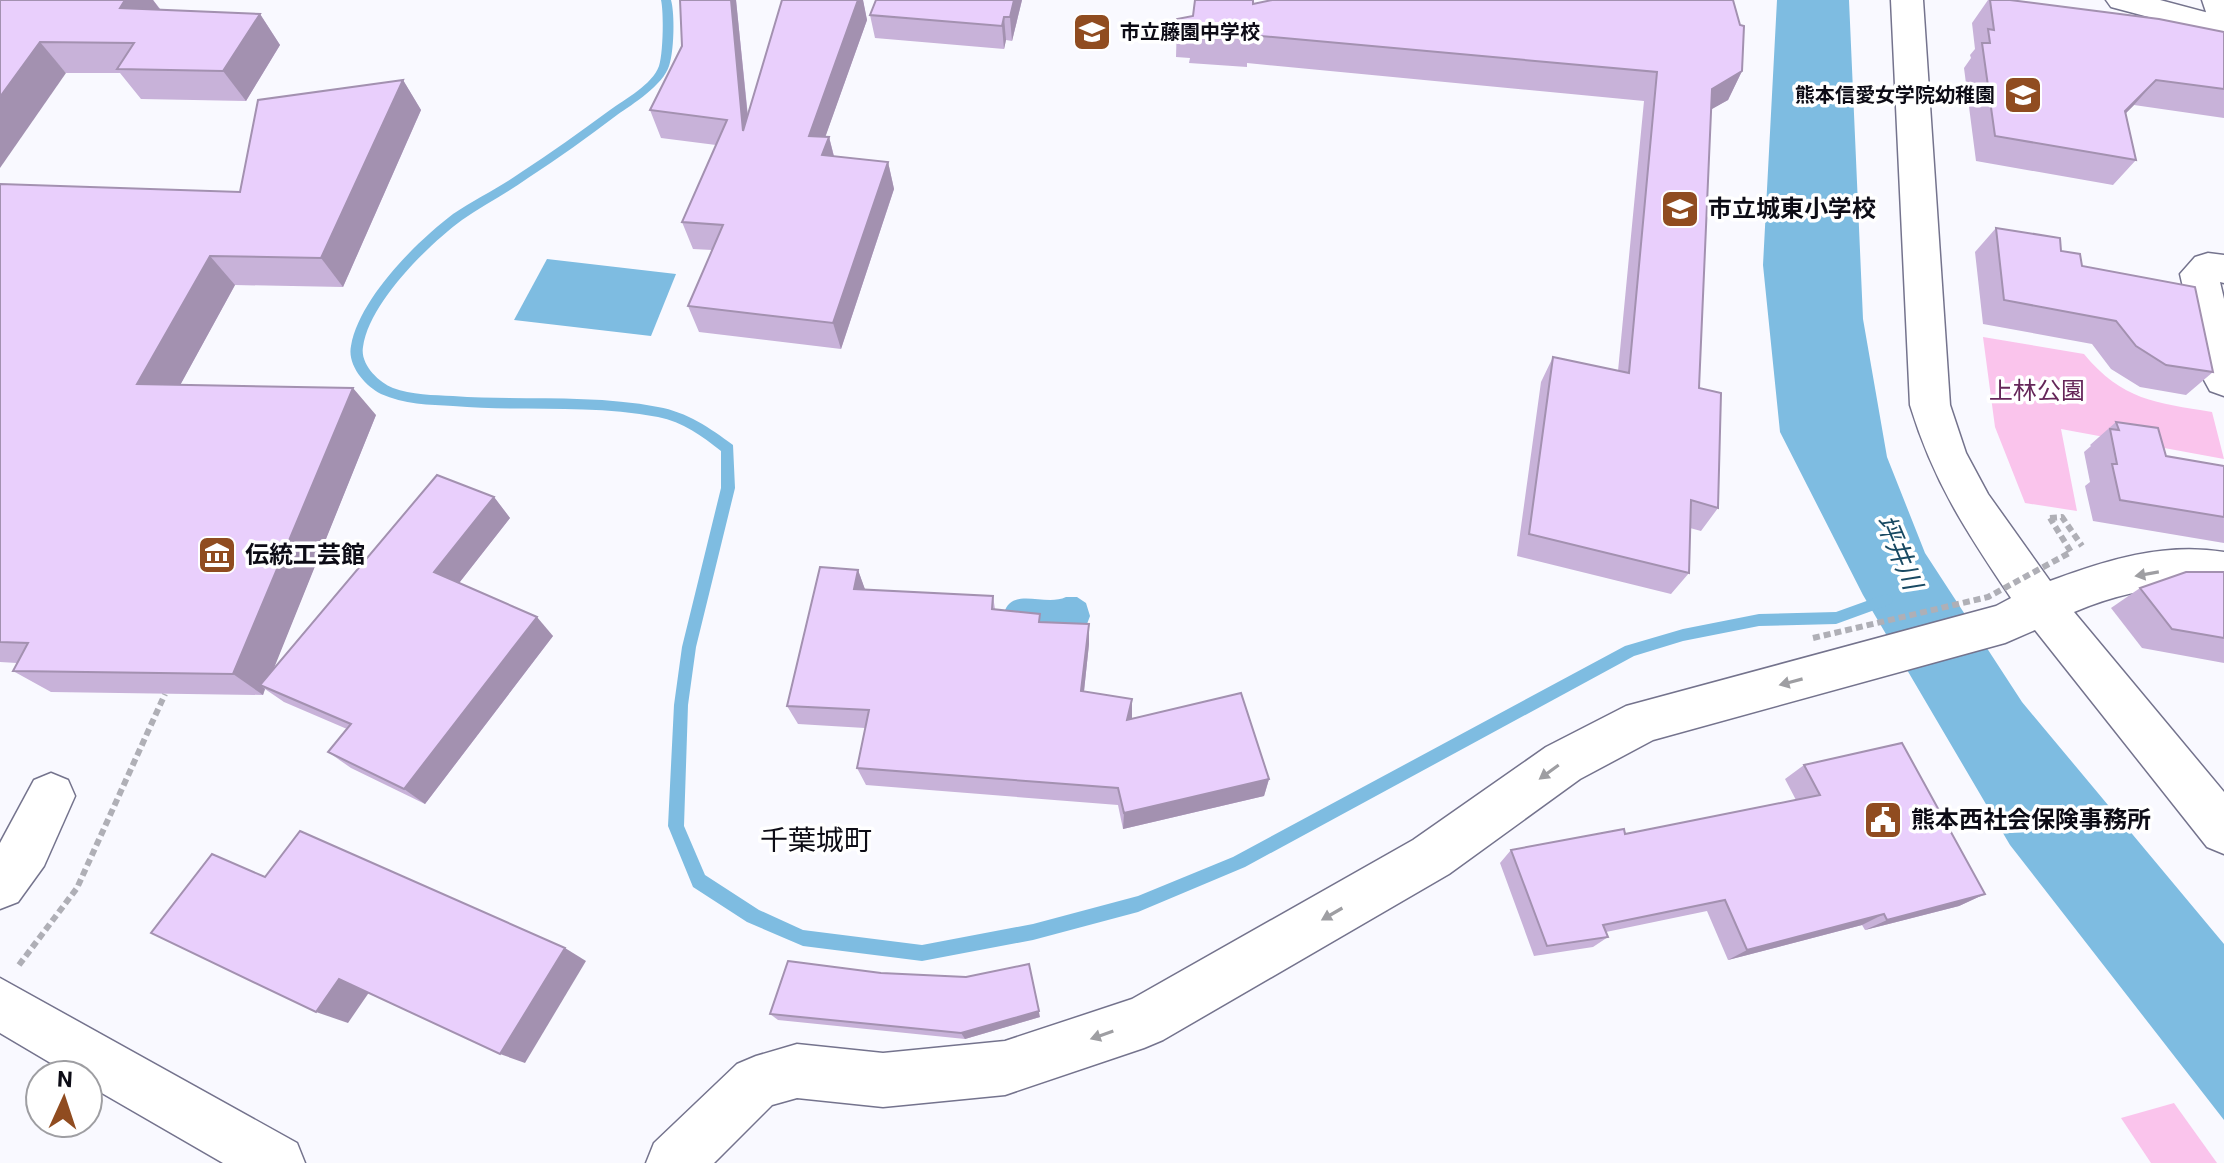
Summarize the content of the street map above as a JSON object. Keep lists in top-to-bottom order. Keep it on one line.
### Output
{"districts":["千葉城町"],"water":["坪井川"],"parks":["上林公園"],"places":{"school or university":["市立藤園中学校","熊本信愛女学院幼稚園","市立城東小学校"],"museum":["伝統工芸館"],"public building":["熊本西社会保険事務所"]},"north":"top"}
